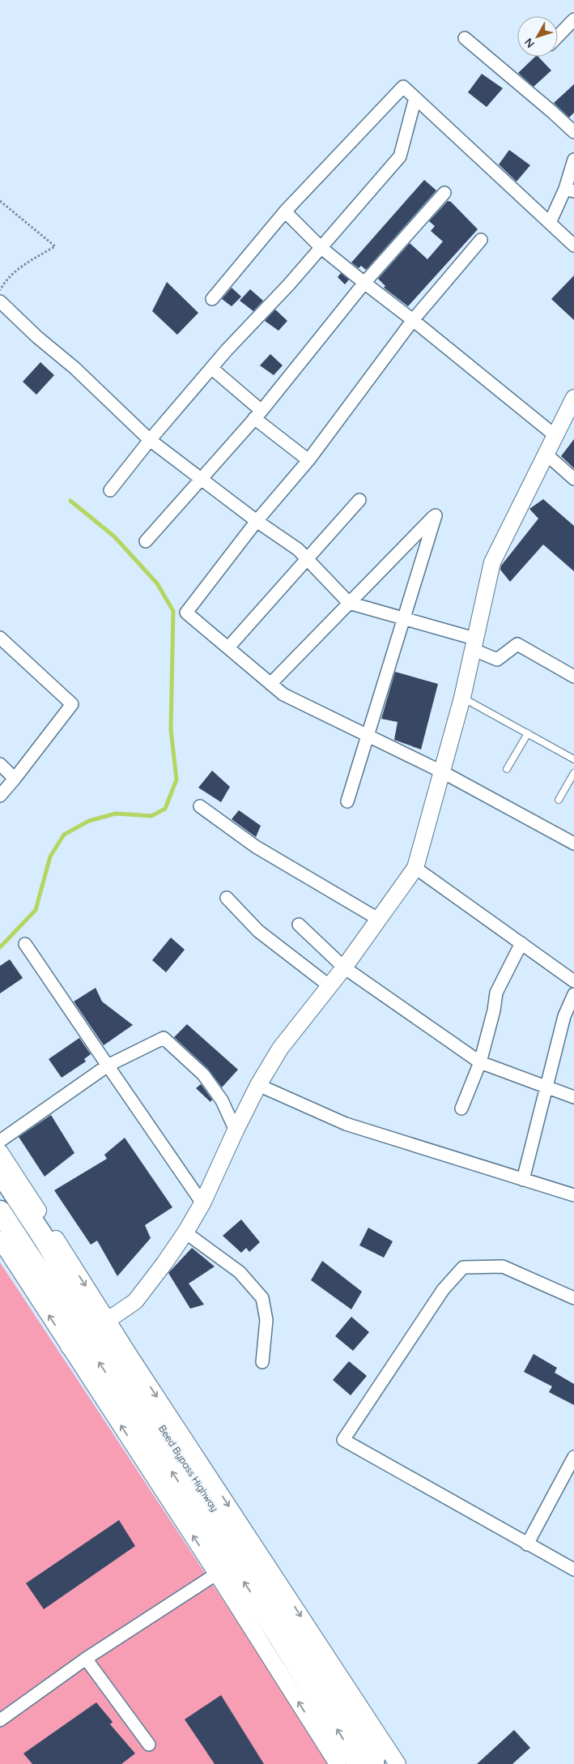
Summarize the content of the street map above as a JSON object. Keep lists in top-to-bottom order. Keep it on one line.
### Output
{"streets":{"highway":["Beed Bypass Highway"]},"north":"bottom left"}
